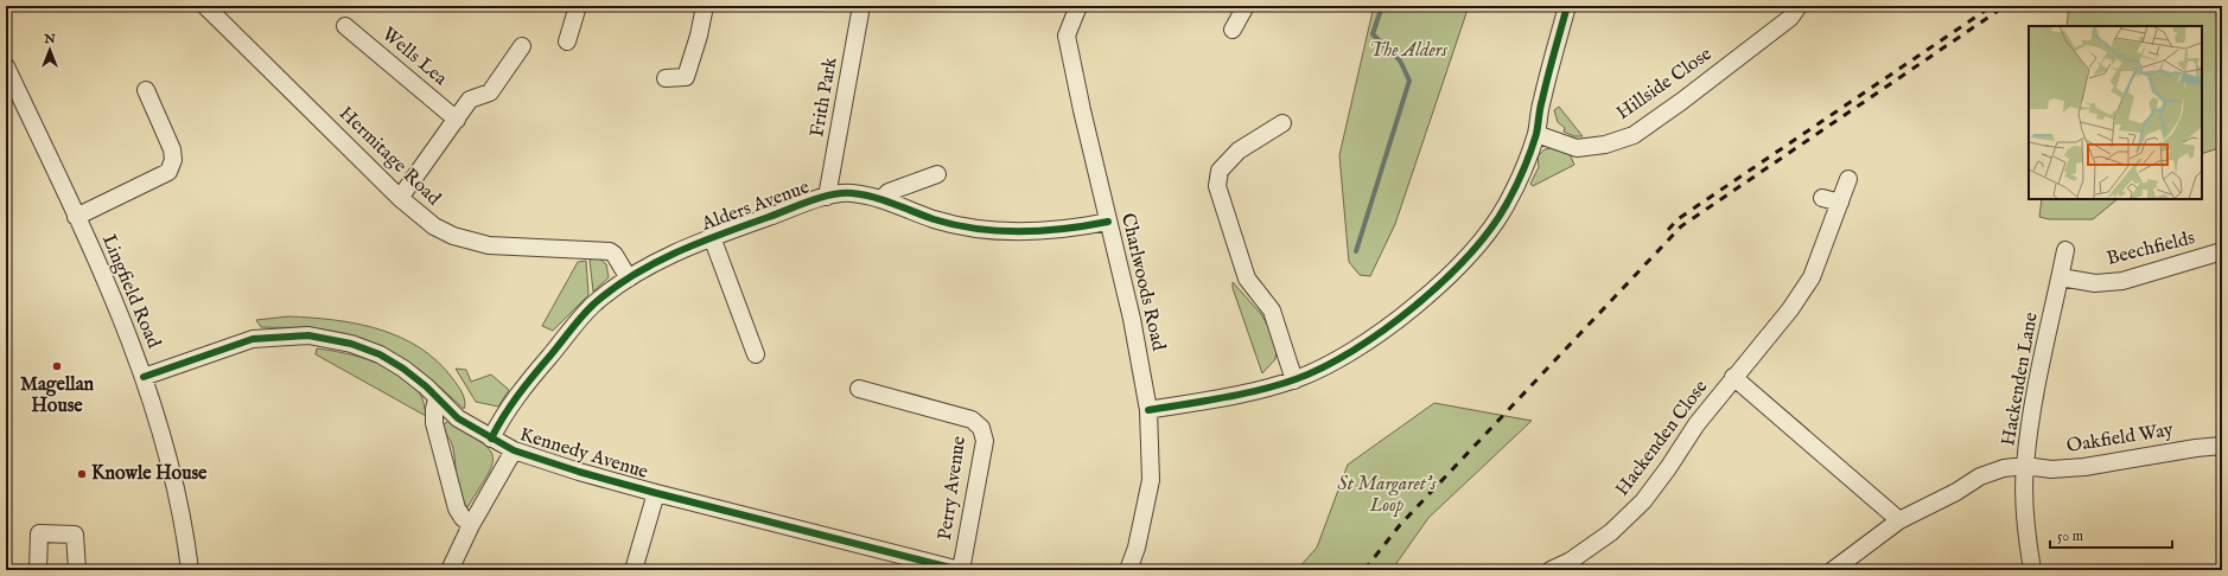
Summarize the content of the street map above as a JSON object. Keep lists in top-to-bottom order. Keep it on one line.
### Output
{"streets":{"street":["Wells Lea","Hillside Close","Frith Park","Hermitage Road","Alders Avenue","Beechfields","Charlwoods Road","Lingfield Road","Hackenden Lane","Hackenden Close","Oakfield Way","Kennedy Avenue","Perry Avenue"]},"crossings":[["Frith Park","Alders Avenue"],["Hermitage Road","Alders Avenue"],["Alders Avenue","Charlwoods Road"],["Alders Avenue","Kennedy Avenue"],["Beechfields","Hackenden Lane"],["Lingfield Road","Kennedy Avenue"],["Hackenden Lane","Hackenden Close"],["Hackenden Lane","Oakfield Way"],["Kennedy Avenue","Perry Avenue"]],"parks":["The Alders","St Margaret's Loop"],"places":["Magellan House","Knowle House"],"scale_bar":"50 m","north":"top"}
